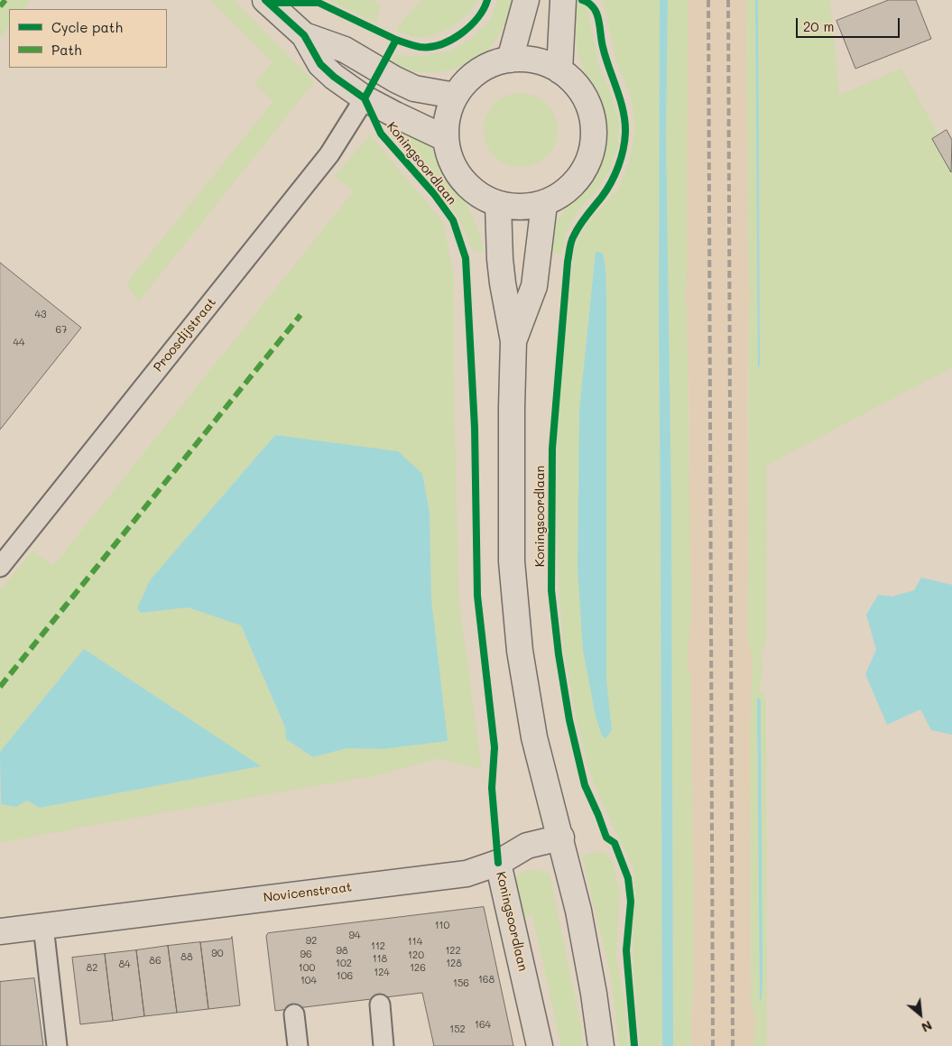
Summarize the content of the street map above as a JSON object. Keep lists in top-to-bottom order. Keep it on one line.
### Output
{"streets":{"street":["Koningsoordlaan","Novicenstraat"],"lane":["Proosdijstraat"]},"crossings":[["Koningsoordlaan","Novicenstraat"]],"house_numbers":["43","67","44","110","94","92","114","112","98","122","90","96","120","88","118","86","102","128","84","82","100","126","124","106","168","104","156","164","152"],"legend":["Cycle path","Path"],"scale_bar":"20 m","north":"bottom right"}
